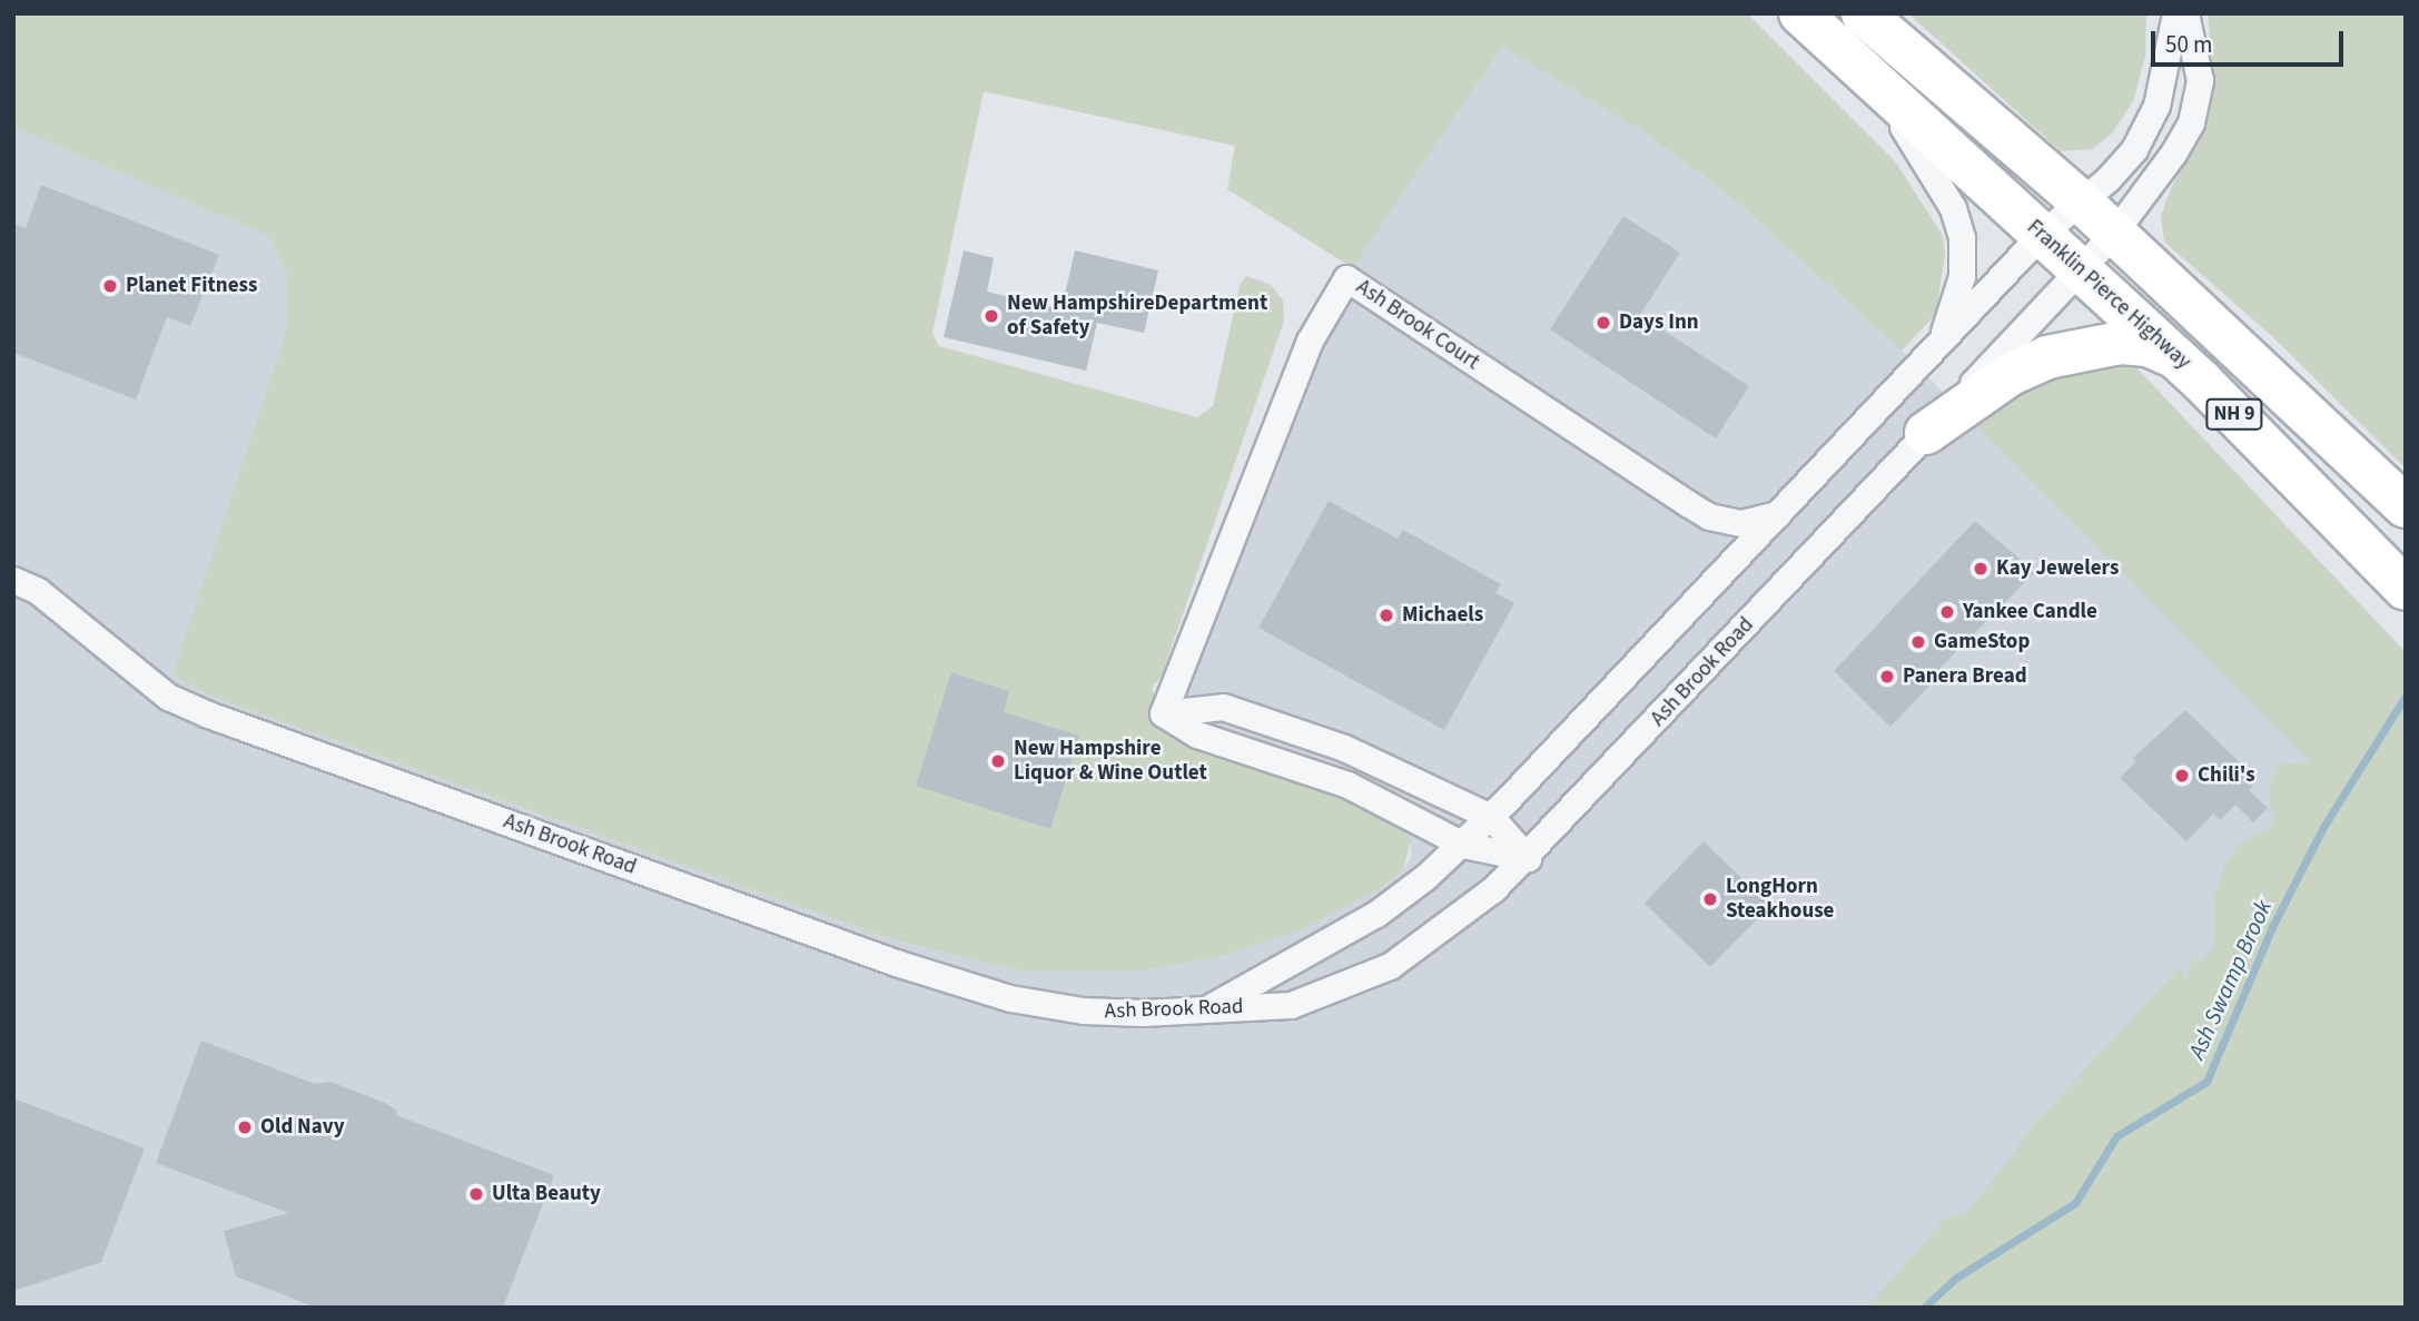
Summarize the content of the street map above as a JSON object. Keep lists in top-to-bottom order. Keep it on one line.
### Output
{"streets":{"highway":["Franklin Pierce Highway","NH 9"],"street":["Ash Brook Court","Ash Brook Road"]},"crossings":[["Franklin Pierce Highway","Ash Brook Road"],["NH 9","Ash Brook Road"]],"water":["Ash Swamp Brook"],"places":["Planet Fitness","New HampshireDepartment of Safety","Days Inn","Kay Jewelers","Yankee Candle","Michaels","GameStop","Panera Bread","New Hampshire Liquor & Wine Outlet","Chili's","LongHorn Steakhouse","Old Navy","Ulta Beauty"],"scale_bar":"50 m"}
